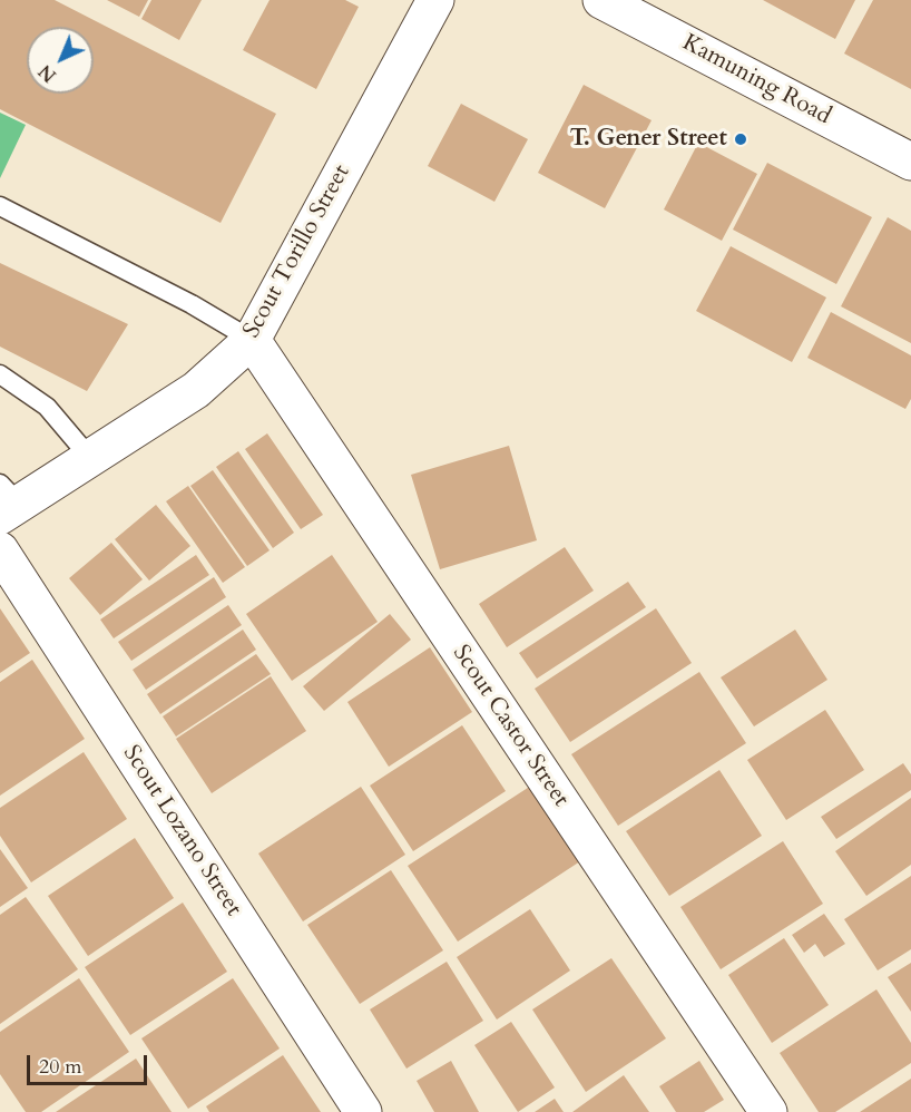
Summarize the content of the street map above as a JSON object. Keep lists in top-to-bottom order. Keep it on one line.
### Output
{"streets":{"street":["Kamuning Road","Scout Torillo Street","Scout Castor Street","Scout Lozano Street"]},"crossings":[["Scout Torillo Street","Scout Castor Street"]],"places":["T. Gener Street"],"scale_bar":"20 m","north":"bottom left"}
